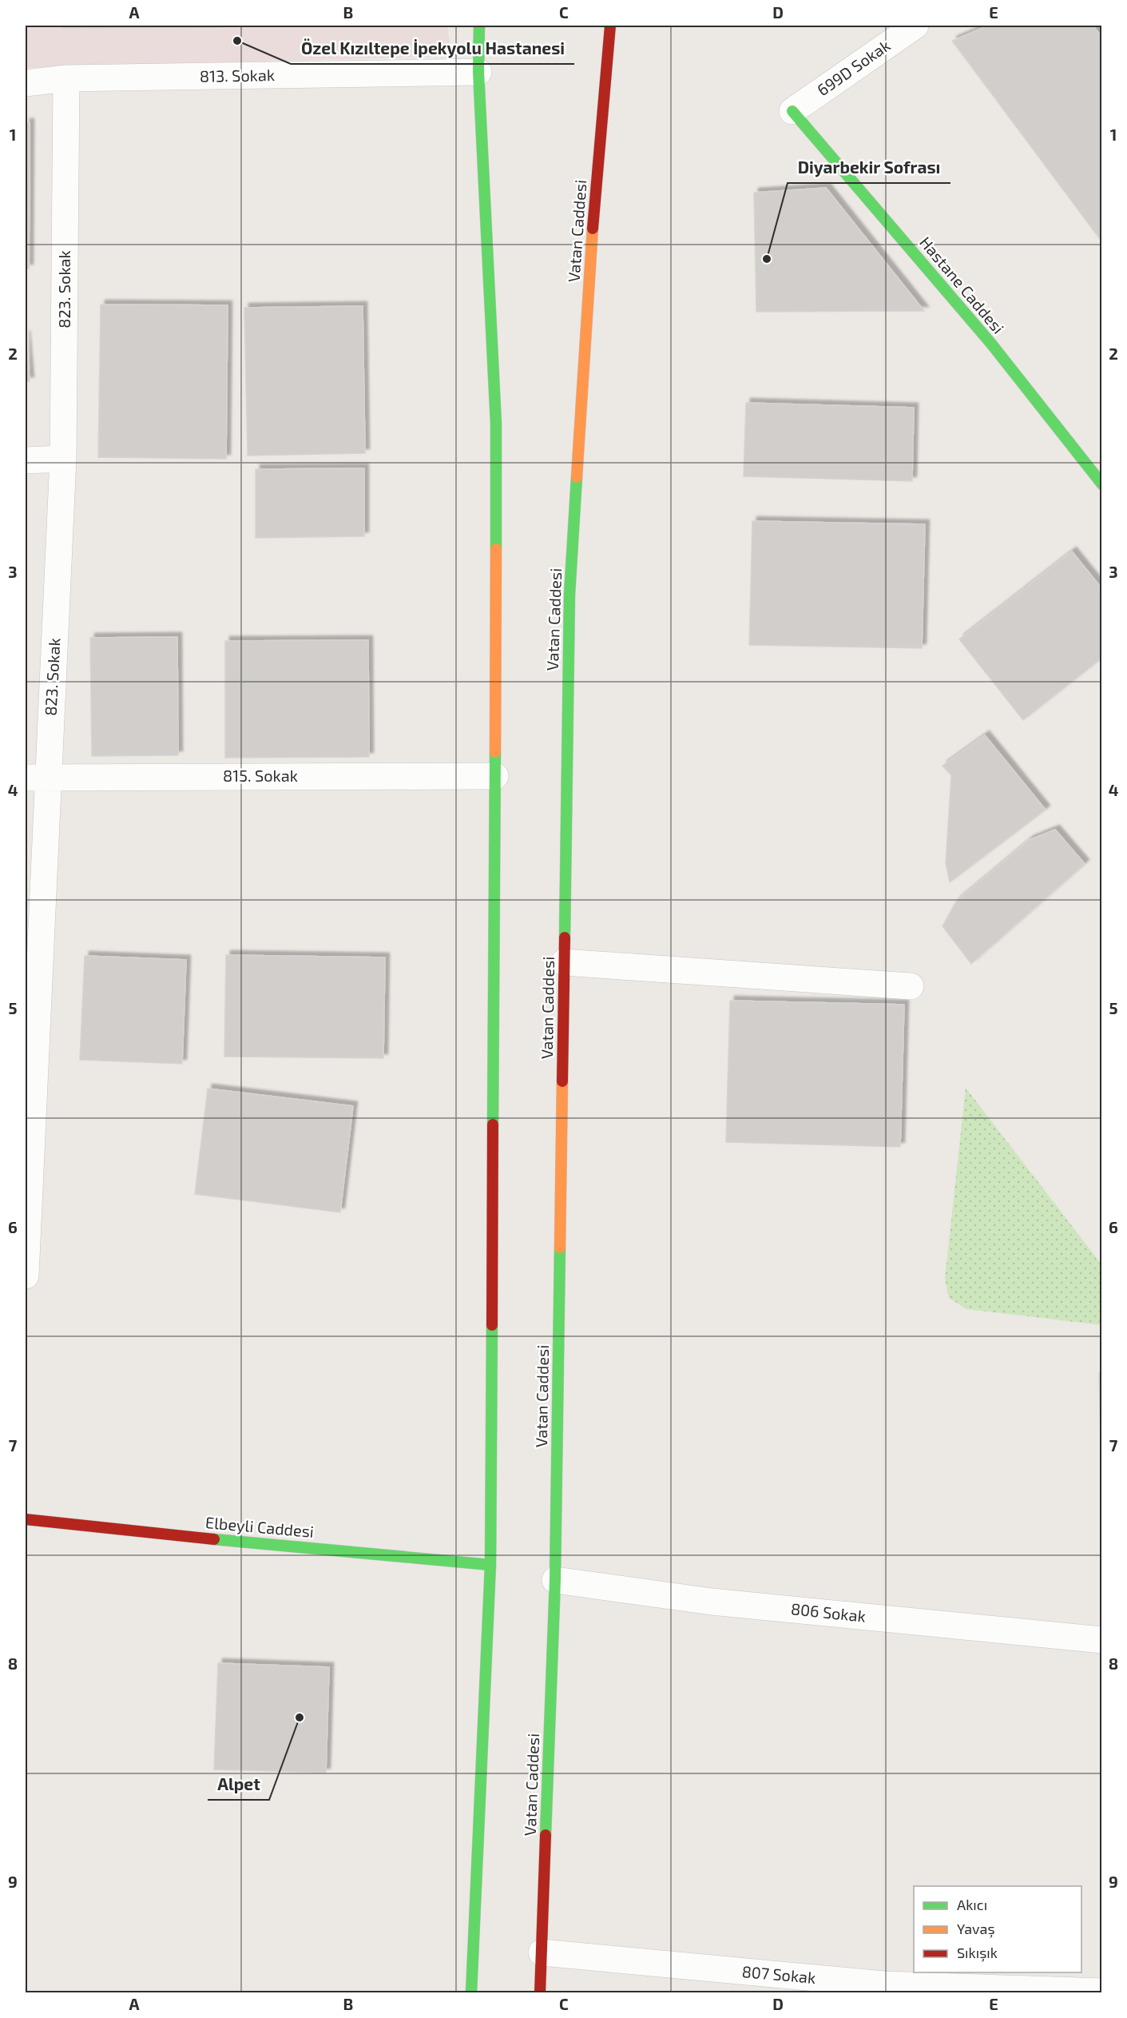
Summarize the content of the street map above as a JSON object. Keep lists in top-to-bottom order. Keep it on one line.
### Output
{"streets":{"main road":["Vatan Caddesi","Hastane Caddesi","Elbeyli Caddesi"],"street":["699D Sokak","813. Sokak","823. Sokak","815. Sokak","806 Sokak","807 Sokak"]},"crossings":[["699D Sokak","Hastane Caddesi"],["813. Sokak","823. Sokak"],["Vatan Caddesi","806 Sokak"],["Vatan Caddesi","807 Sokak"],["823. Sokak","815. Sokak"]],"places":["Özel Kızıltepe İpekyolu Hastanesi","Diyarbekir Sofrası","Alpet"],"legend":["Akıcı","Yavaş","Sıkışık"],"grid":{"columns":["A","B","C","D","E"],"rows":["1","2","3","4","5","6","7","8","9"]}}
